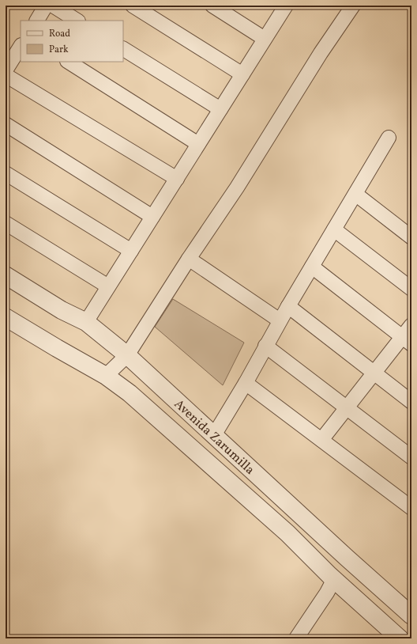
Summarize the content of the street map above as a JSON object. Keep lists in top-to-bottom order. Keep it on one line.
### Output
{"streets":{"street":["Avenida Zarumilla"]},"legend":["Road","Park"]}
